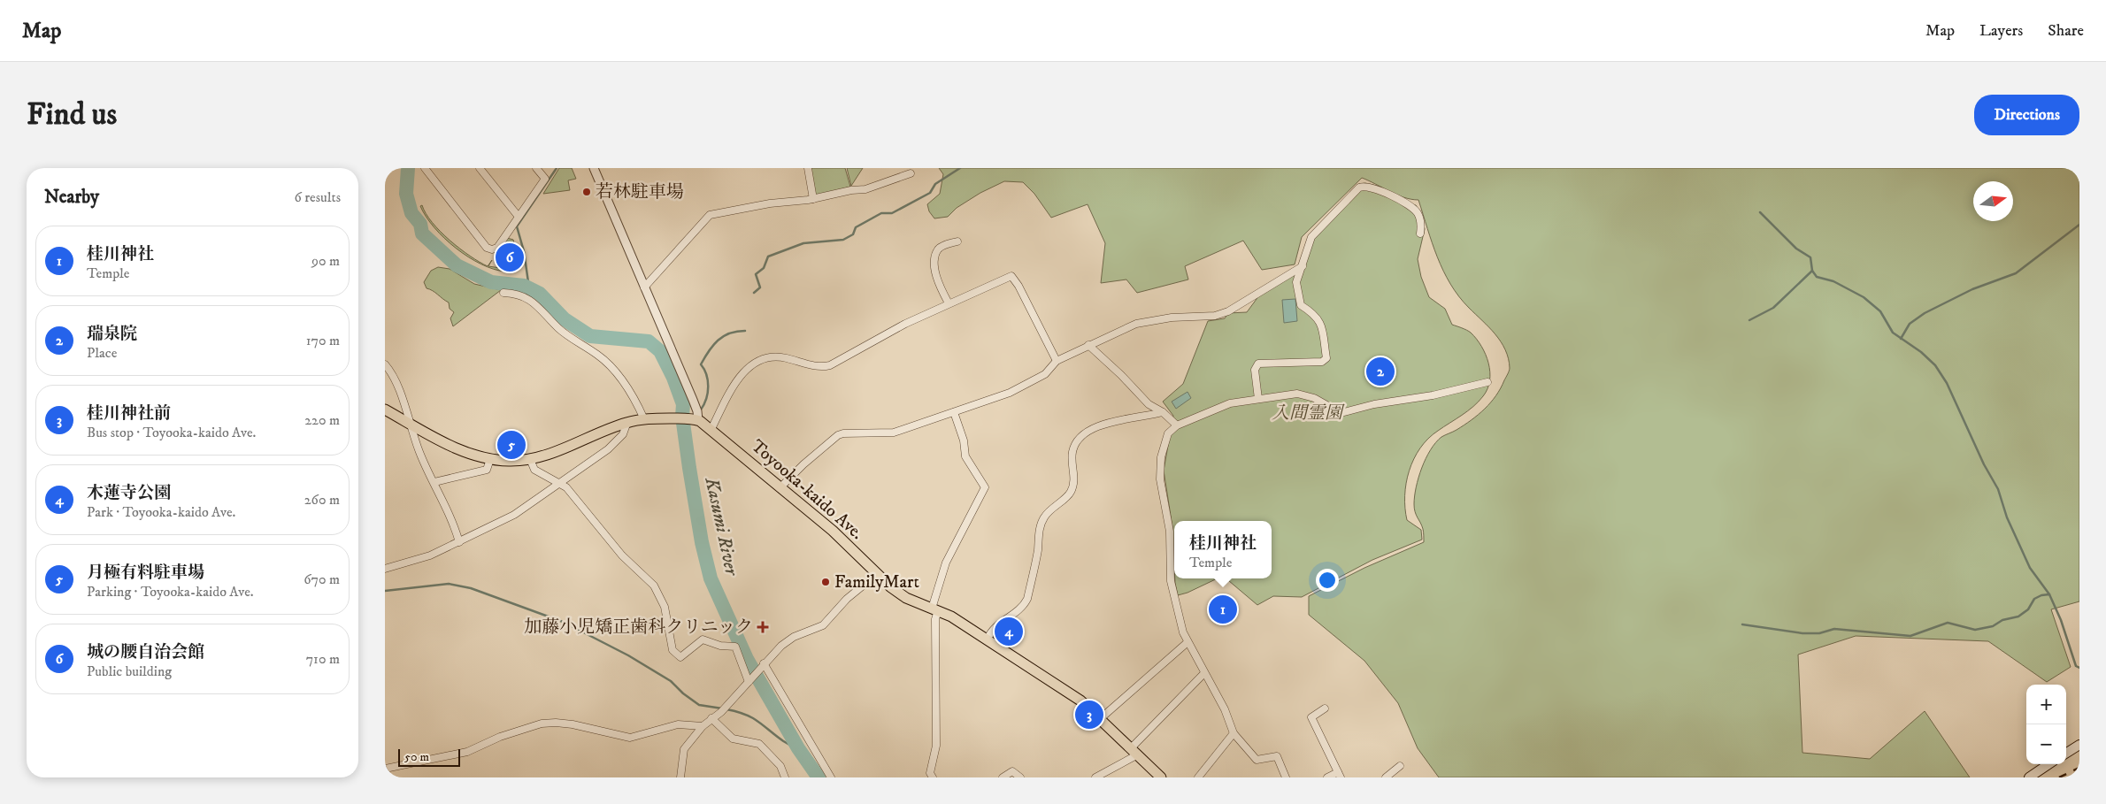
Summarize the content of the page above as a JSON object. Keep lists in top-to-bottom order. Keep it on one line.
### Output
{"streets":{"main road":["Toyooka-kaido Ave."]},"water":["Kasumi River"],"parks":["入間霊園"],"places":{"other":["若林駐車場","FamilyMart"],"health":["加藤小児矯正歯科クリニック"]},"scale_bar":"50 m","north":"right","page":{"header":"Map","nav":["Map","Layers","Share"],"buttons":"Directions","title":"Find us","heading":["Nearby","6 results"],"list":[{"mark":"1","name":"桂川神社","note":"Temple","value":"90 m"},{"mark":"2","name":"瑞泉院","note":"Place","value":"170 m"},{"mark":"3","name":"桂川神社前","note":"Bus stop · Toyooka-kaido Ave.","value":"220 m"},{"mark":"4","name":"木蓮寺公園","note":"Park · Toyooka-kaido Ave.","value":"260 m"},{"mark":"5","name":"月極有料駐車場","note":"Parking · Toyooka-kaido Ave.","value":"670 m"},{"mark":"6","name":"城の腰自治会館","note":"Public building","value":"710 m"}],"pins":["6","2","5","1","4","3"],"popup":["桂川神社","Temple"],"map_buttons":["+","−"],"scale":"50 m"}}
